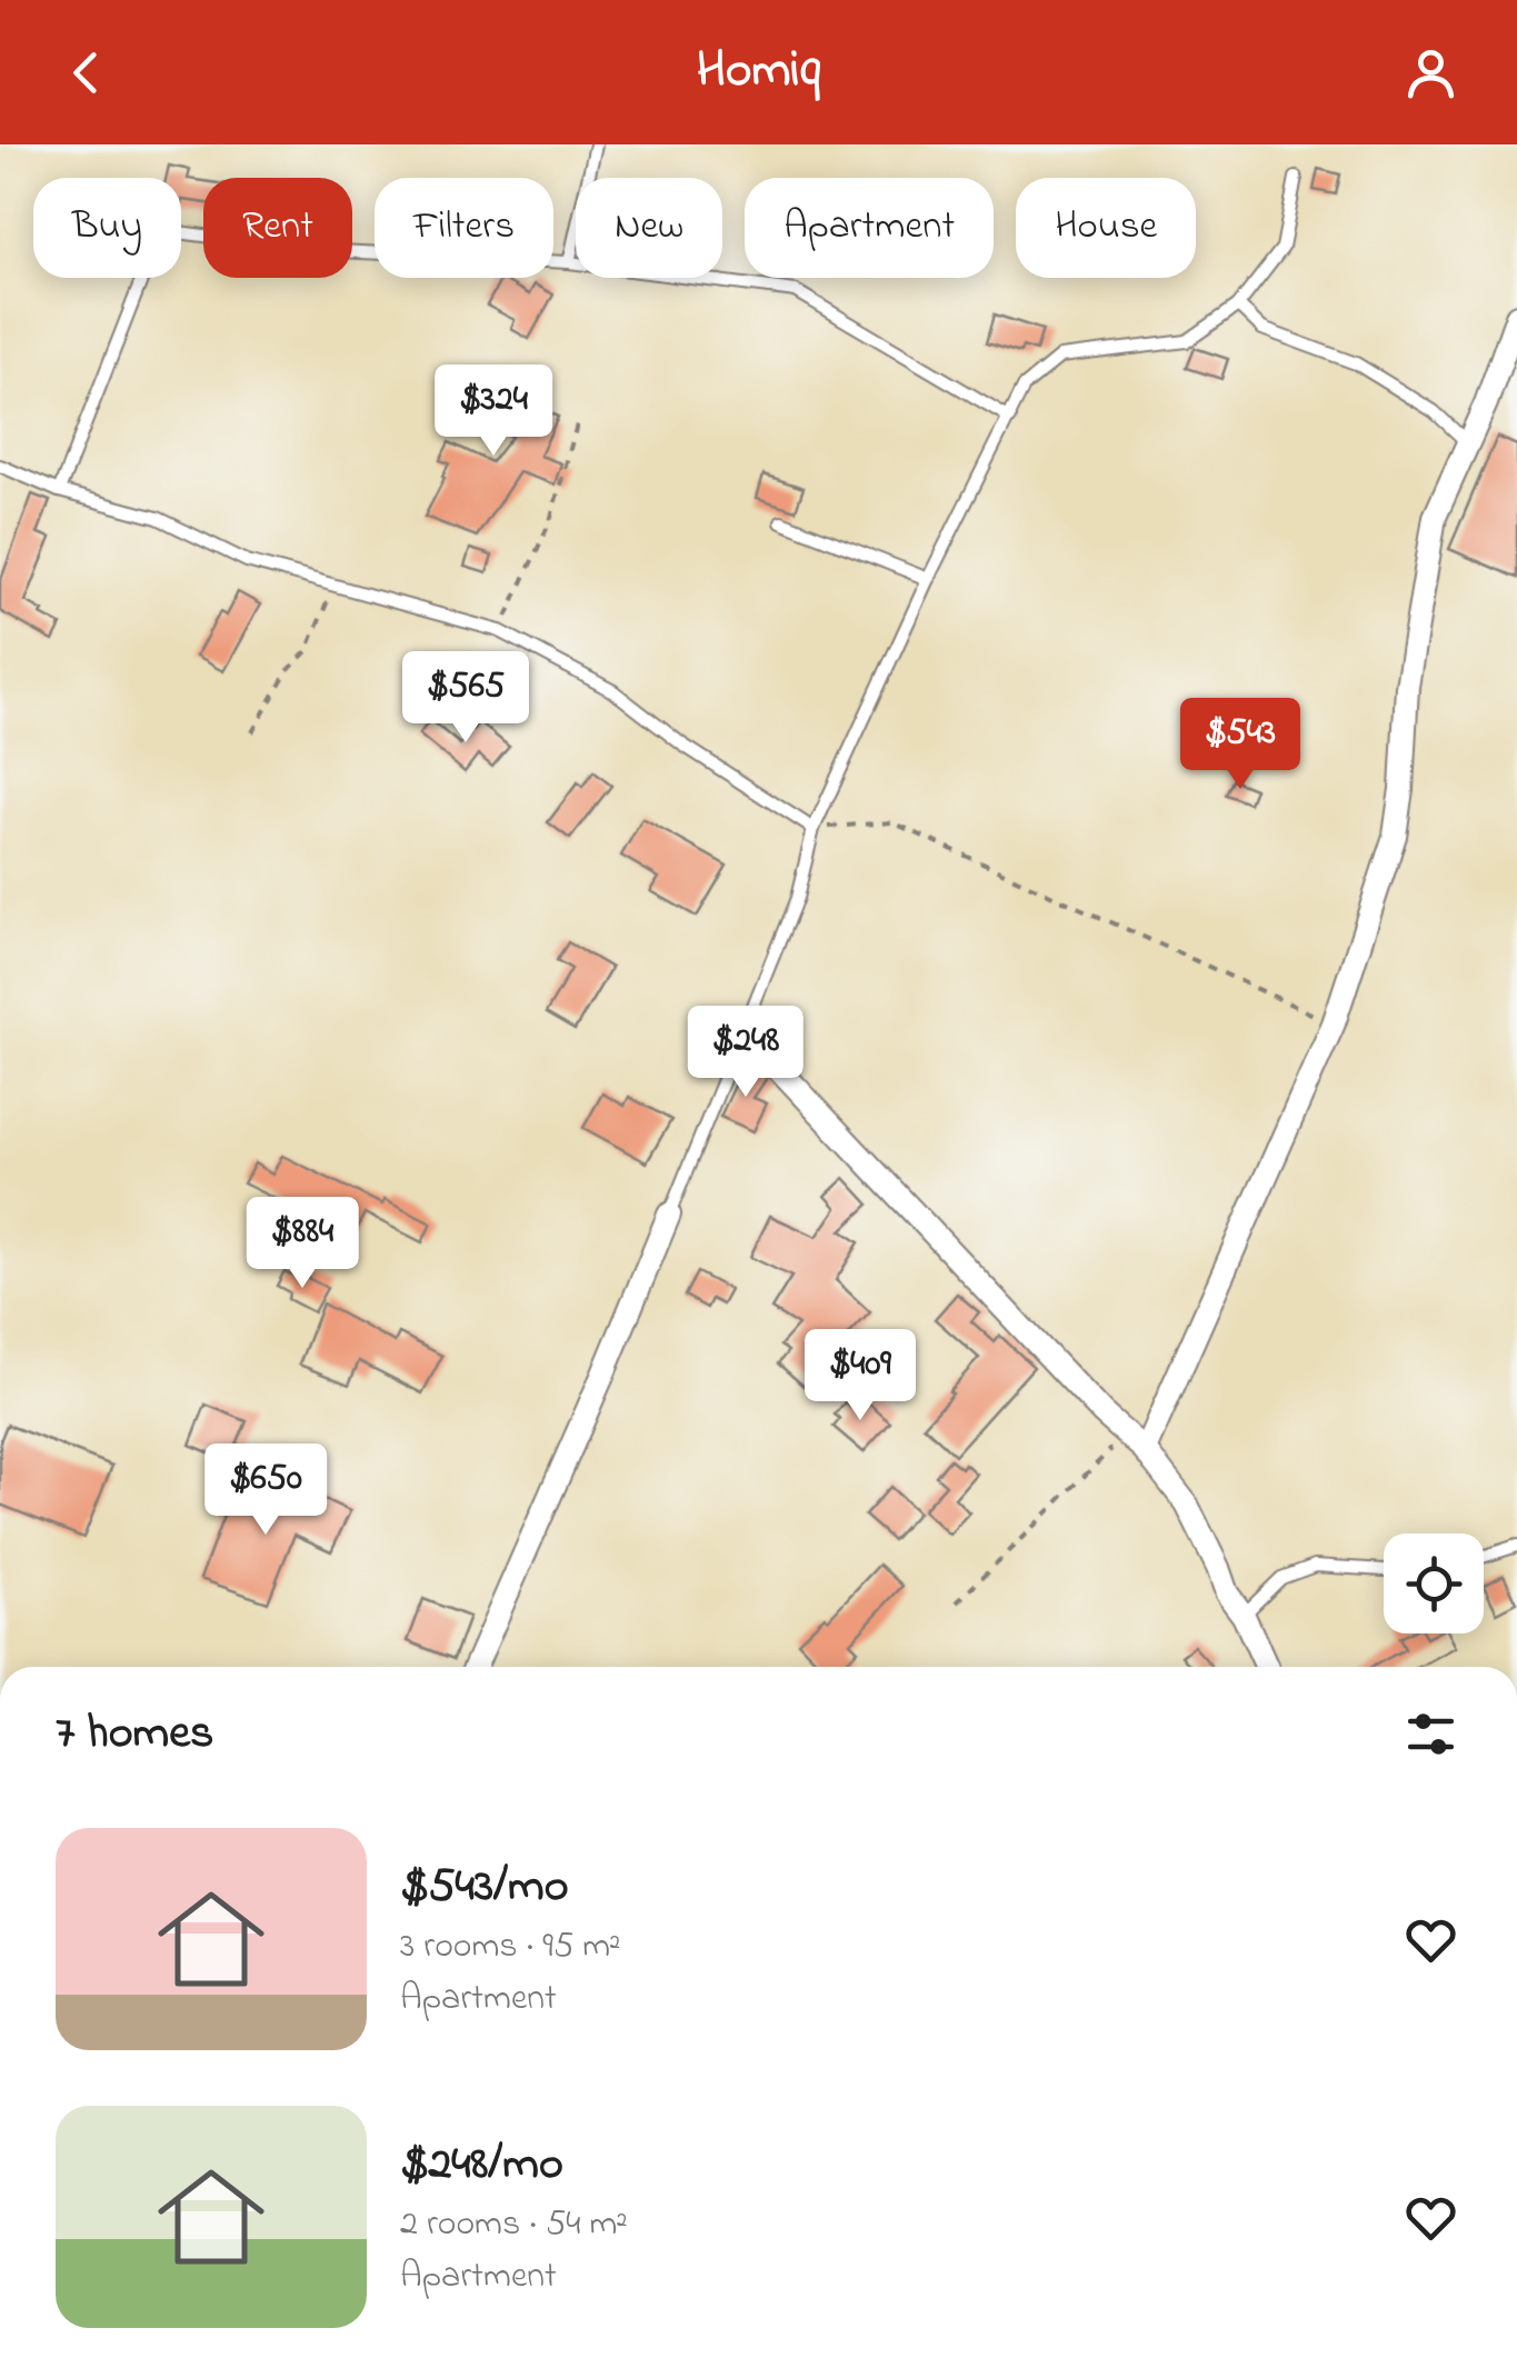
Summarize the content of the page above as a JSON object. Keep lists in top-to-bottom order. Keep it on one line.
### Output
{"page":{"header":"Homiq","chip":["Buy","Rent","Filters","New","Apartment","House"],"price":["$324","$565","$543","$248","$884","$409","$650"],"heading":"7 homes","list":[{"name":"$543/mo","note":"3 rooms · 95 m² · Apartment"},{"name":"$248/mo","note":"2 rooms · 54 m² · Apartment"}]}}
